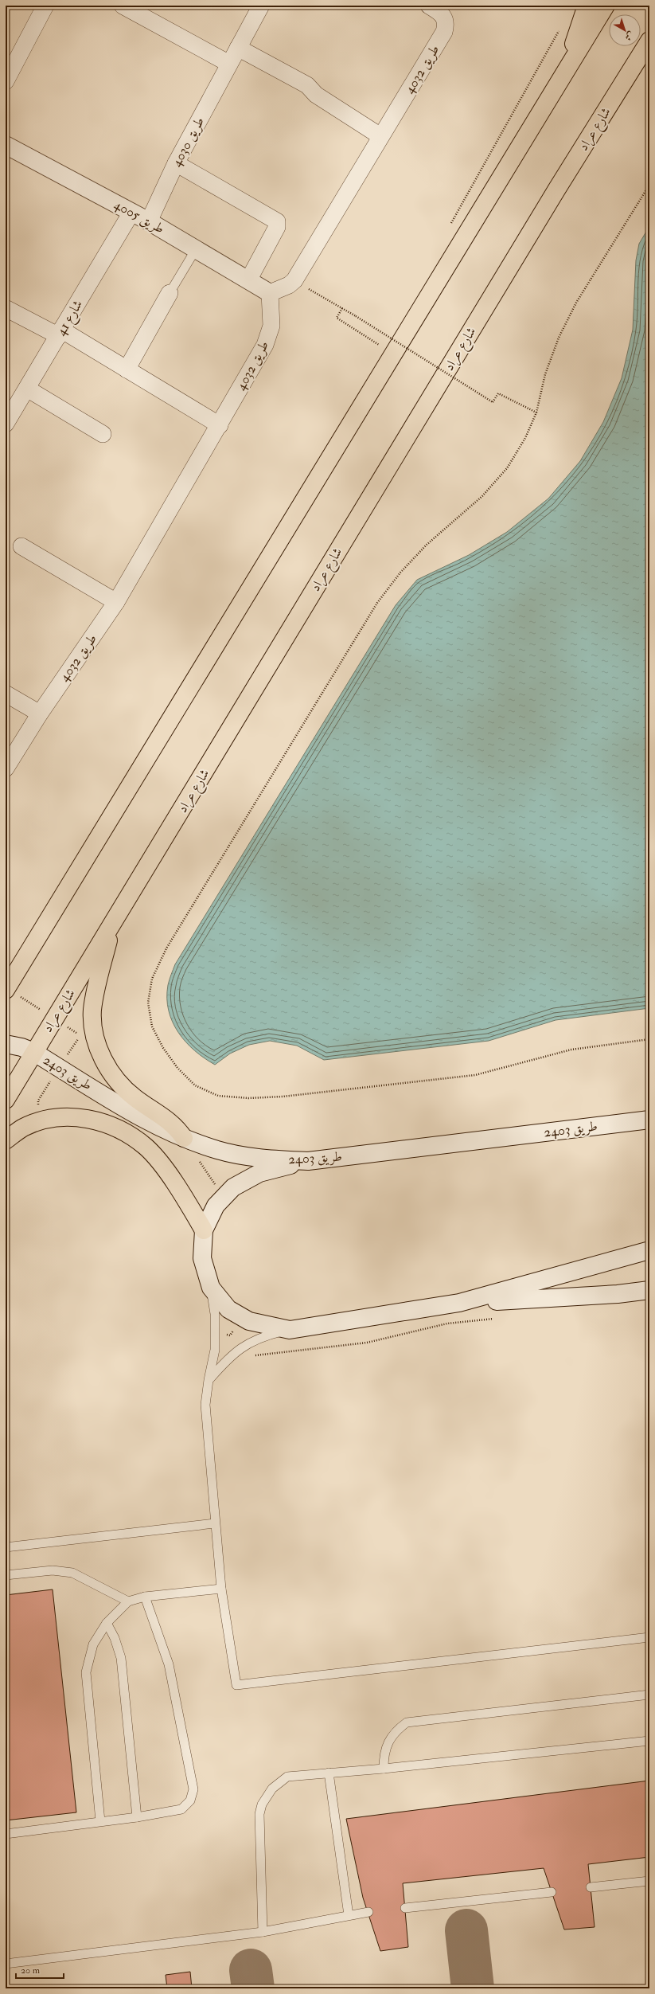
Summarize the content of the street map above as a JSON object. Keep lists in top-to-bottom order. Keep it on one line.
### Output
{"streets":{"main road":["شارع عراد","طريق 4005","طريق 2403"],"street":["طريق 4032","طريق 4030","شارع 41"]},"crossings":[["طريق 4032","طريق 4005"],["شارع عراد","طريق 2403"],["طريق 4030","طريق 4005"],["طريق 4005","شارع 41"]],"scale_bar":"20 m","north":"bottom right"}
